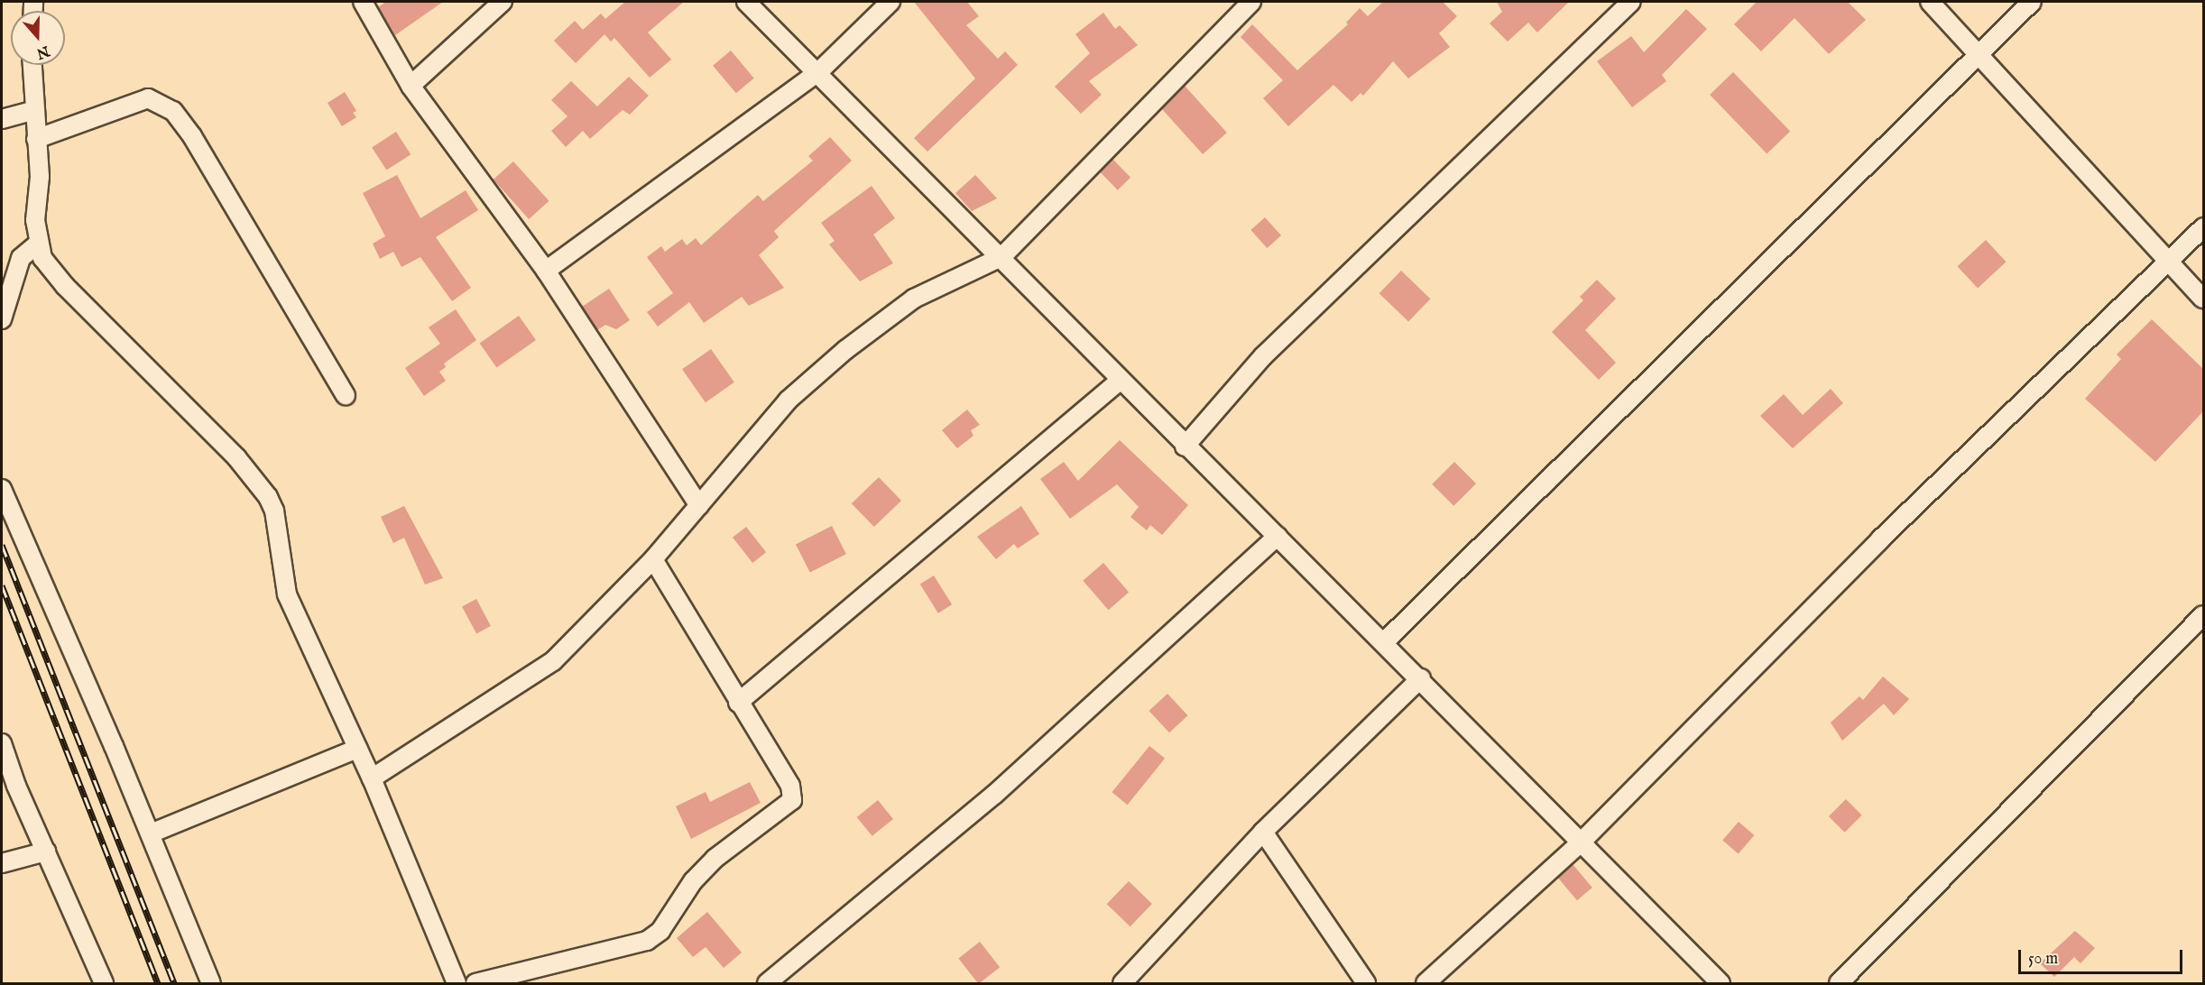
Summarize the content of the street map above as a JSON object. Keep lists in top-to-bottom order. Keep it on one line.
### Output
{"scale_bar":"50 m","north":"bottom"}
